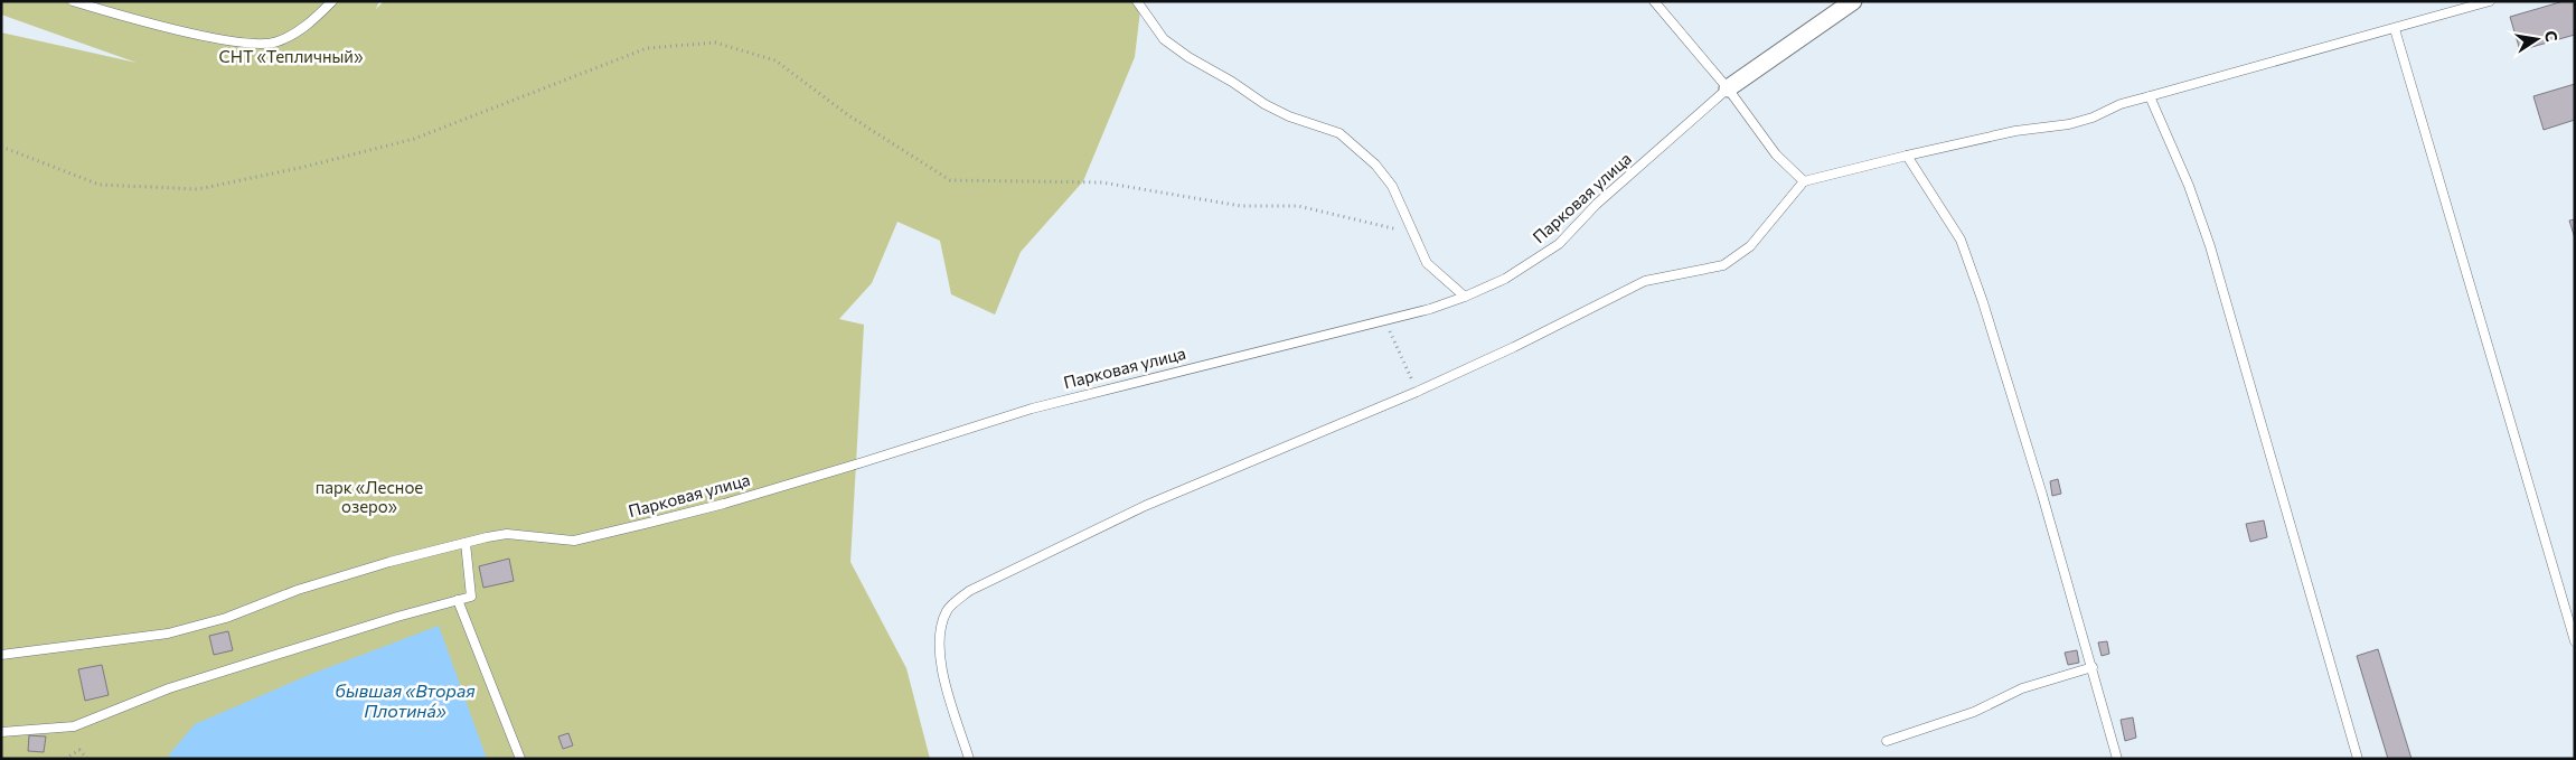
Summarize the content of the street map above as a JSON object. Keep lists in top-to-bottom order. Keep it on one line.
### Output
{"streets":{"lane":["Парковая улица"]},"water":["бывшая «Вторая Плотинá»"],"parks":["СНТ «Тепличный»","парк «Лесное озеро»"],"north":"right"}
